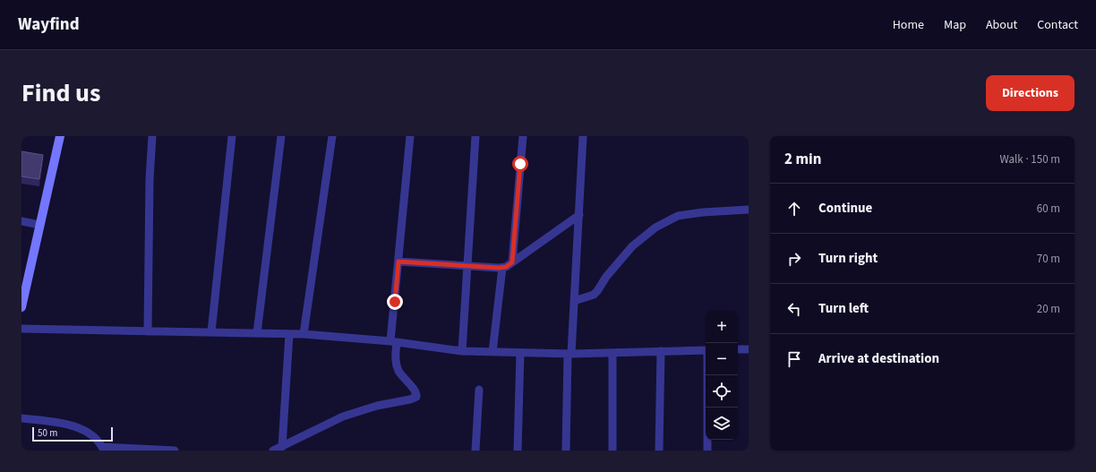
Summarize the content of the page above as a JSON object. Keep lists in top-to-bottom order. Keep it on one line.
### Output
{"scale_bar":"50 m","page":{"header":"Wayfind","nav":["Home","Map","About","Contact"],"title":"Find us","buttons":"Directions","heading":["2 min","Walk · 150 m"],"list":[["Continue","60 m"],["Turn right","70 m"],["Turn left","20 m"],"Arrive at destination"],"map_buttons":["+","−"],"scale":"50 m"}}
